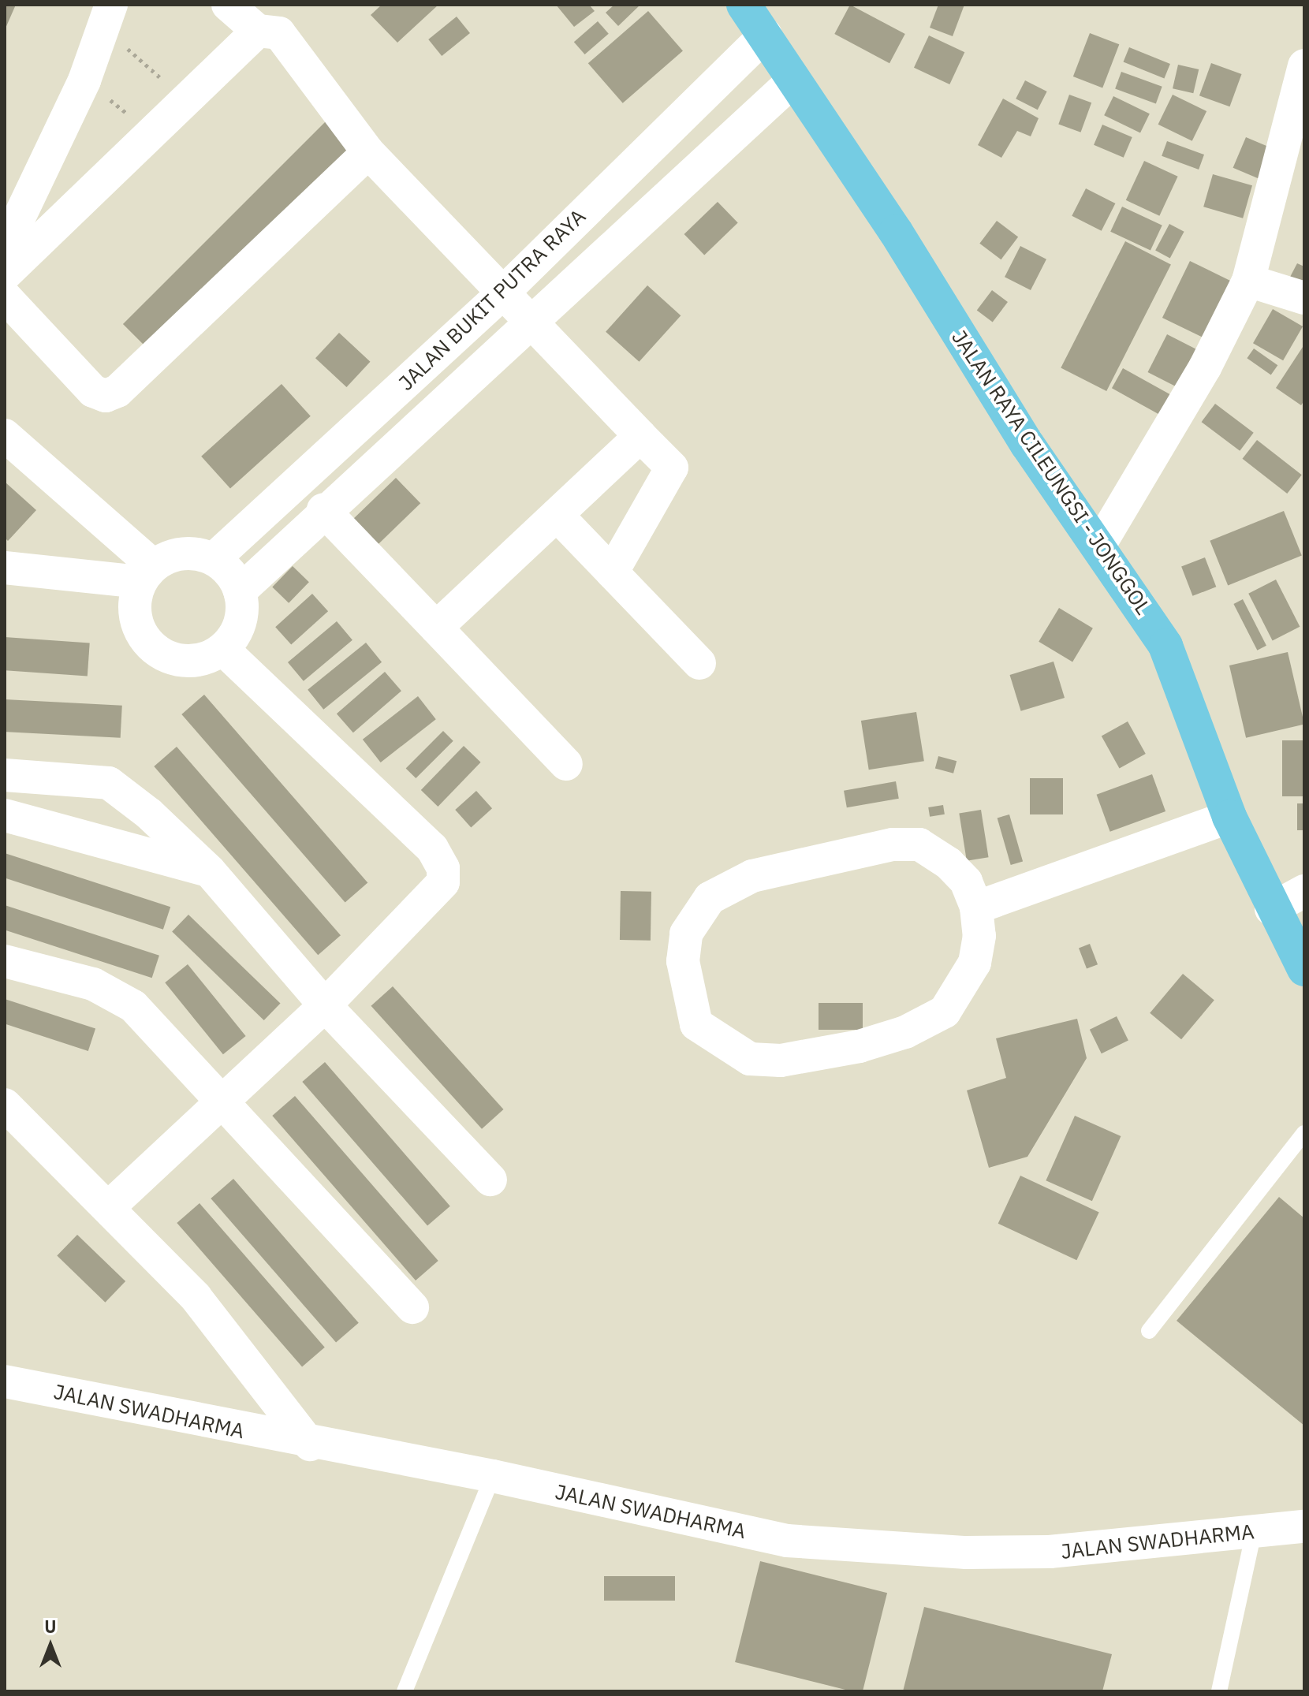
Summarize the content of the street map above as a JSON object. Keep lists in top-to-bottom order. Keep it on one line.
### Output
{"streets":{"main road":["JALAN RAYA CILEUNGSI - JONGGOL"],"street":["JALAN BUKIT PUTRA RAYA","JALAN SWADHARMA"]},"crossings":[["JALAN BUKIT PUTRA RAYA","JALAN RAYA CILEUNGSI - JONGGOL"]],"north":"top"}
